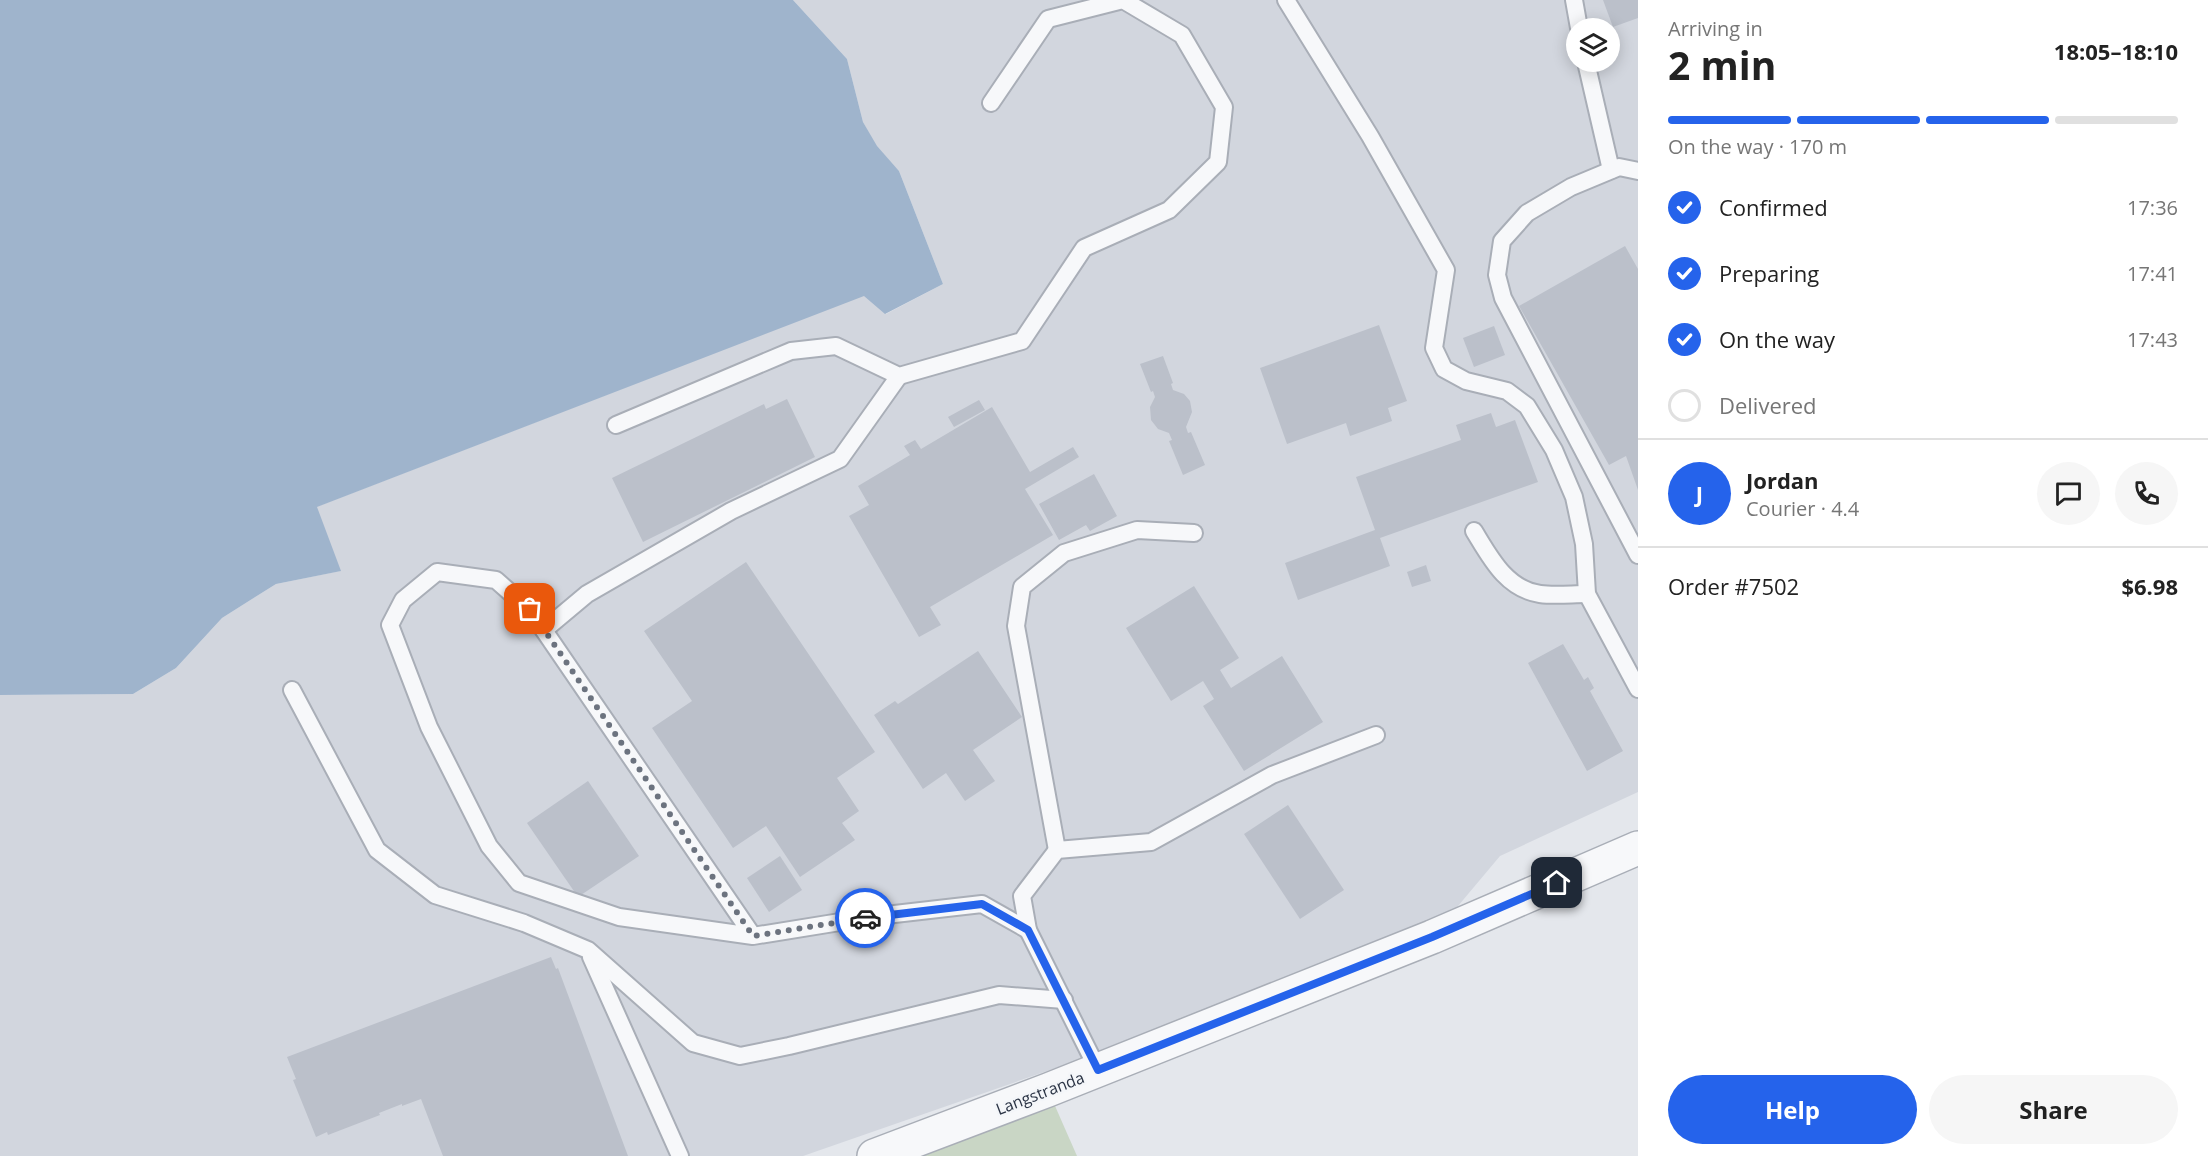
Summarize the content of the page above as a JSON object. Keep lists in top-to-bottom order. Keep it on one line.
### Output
{"streets":{"street":["Langstranda"]},"page":{"heading":["2 min","Arriving in","18:05–18:10"],"panel":["Jordan","Courier · 4.4","Order #7502","$6.98"],"bar":"On the way · 170 m","list":[["Confirmed","17:36"],["Preparing","17:41"],["On the way","17:43"],"Delivered"],"round":"J","buttons":["Help","Share"]}}
